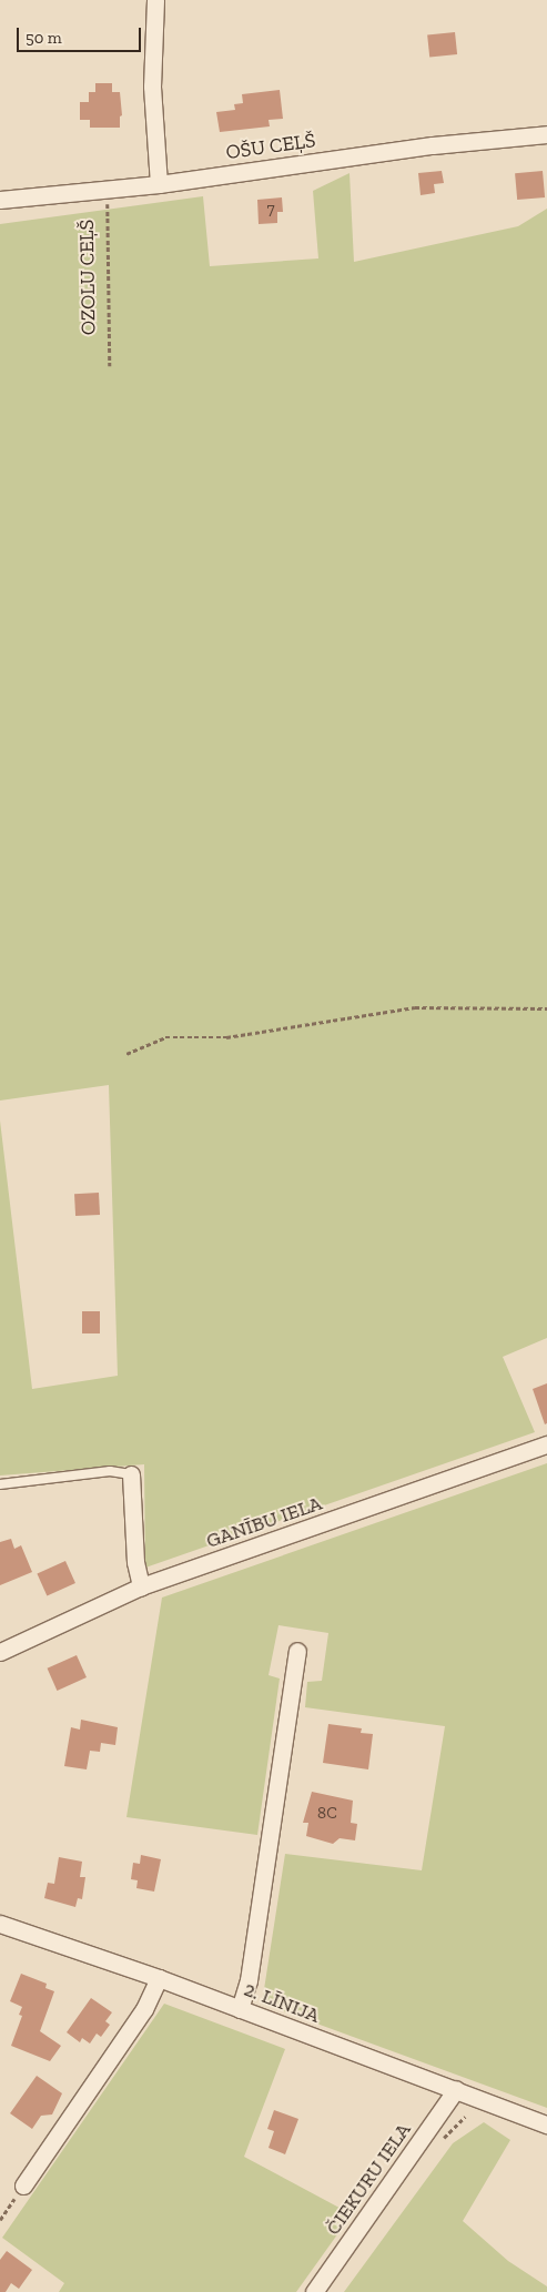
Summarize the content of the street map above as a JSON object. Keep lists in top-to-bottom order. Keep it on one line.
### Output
{"streets":{"street":["OŠU CEĻŠ","GANĪBU IELA","2. LĪNIJA","ČIEKURU IELA"],"path":["OZOLU CEĻŠ"]},"crossings":[["OŠU CEĻŠ","OZOLU CEĻŠ"],["2. LĪNIJA","ČIEKURU IELA"]],"house_numbers":["7","8C"],"scale_bar":"50 m"}
